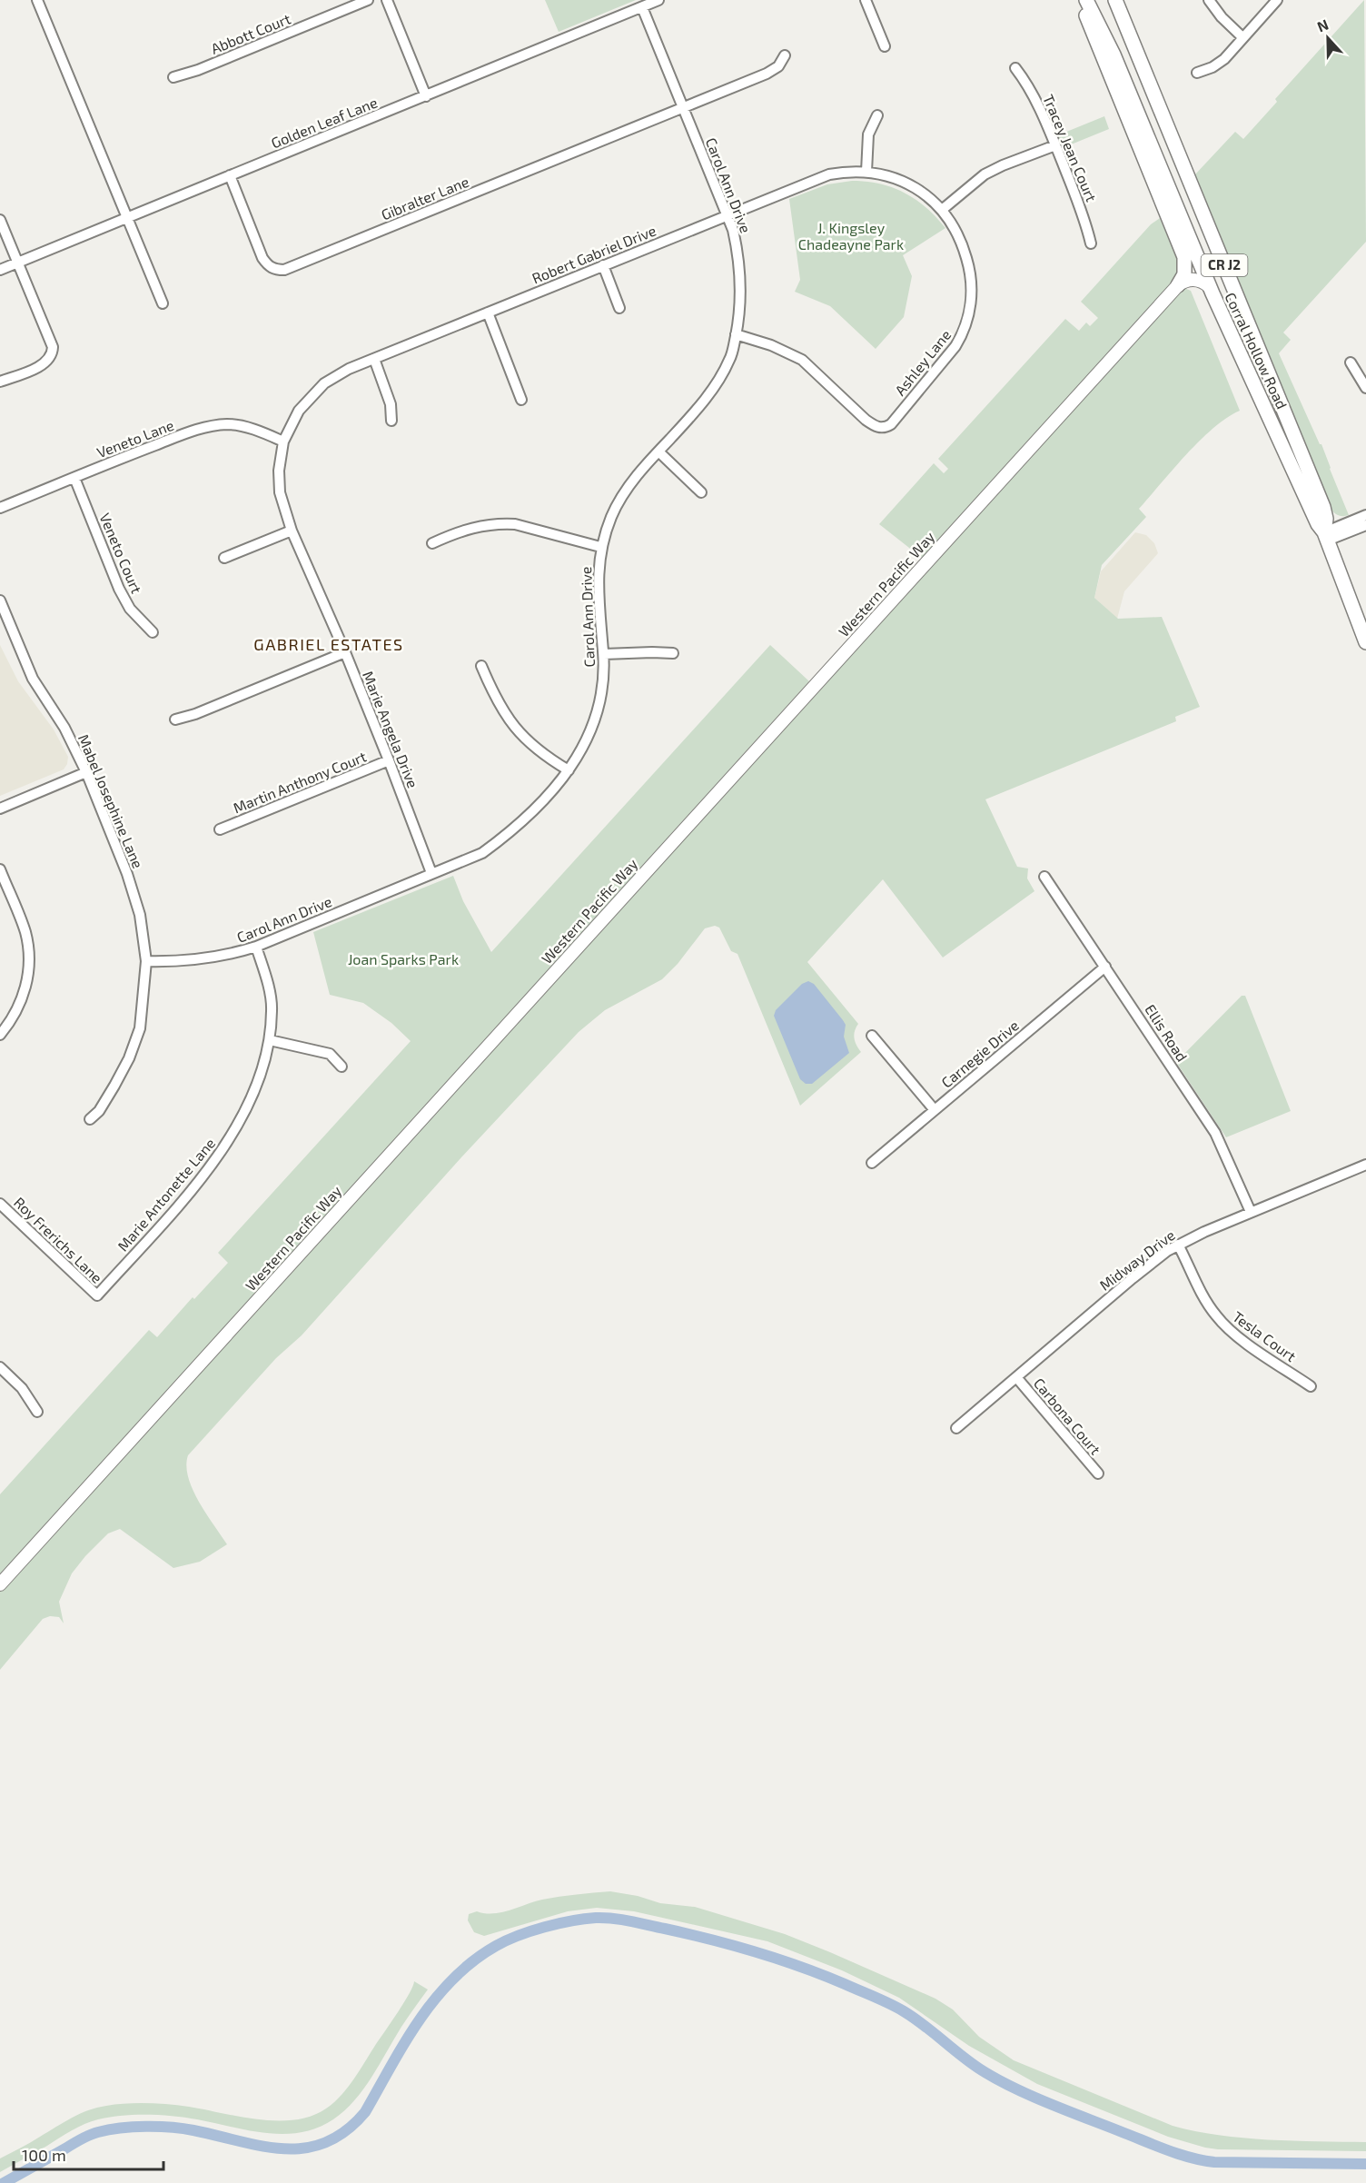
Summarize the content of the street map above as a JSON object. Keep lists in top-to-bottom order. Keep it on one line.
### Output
{"streets":{"main road":["CR J2","Corral Hollow Road"],"street":["Abbott Court","Golden Leaf Lane","Tracey Jean Court","Carol Ann Drive","Gibralter Lane","Robert Gabriel Drive","Ashley Lane","Veneto Lane","Veneto Court","Western Pacific Way","Marie Angela Drive","Martin Anthony Court","Mabel Josephine Lane","Ellis Road","Carnegie Drive","Marie Antonette Lane","Roy Frerichs Lane","Midway Drive","Tesla Court","Carbona Court"]},"crossings":[["Golden Leaf Lane","Carol Ann Drive"],["Golden Leaf Lane","Gibralter Lane"],["Carol Ann Drive","Gibralter Lane"],["Carol Ann Drive","Robert Gabriel Drive"],["Carol Ann Drive","Ashley Lane"],["Carol Ann Drive","Marie Angela Drive"],["Carol Ann Drive","Mabel Josephine Lane"],["Carol Ann Drive","Marie Antonette Lane"],["Robert Gabriel Drive","Ashley Lane"],["Robert Gabriel Drive","Veneto Lane"],["Robert Gabriel Drive","Marie Angela Drive"],["Veneto Lane","Veneto Court"],["Veneto Lane","Marie Angela Drive"],["Marie Angela Drive","Martin Anthony Court"],["Ellis Road","Carnegie Drive"],["Ellis Road","Midway Drive"],["Marie Antonette Lane","Roy Frerichs Lane"],["Midway Drive","Tesla Court"],["Midway Drive","Carbona Court"]],"districts":["GABRIEL ESTATES"],"parks":["J. Kingsley Chadeayne Park","Joan Sparks Park"],"scale_bar":"100 m","north":"top"}
